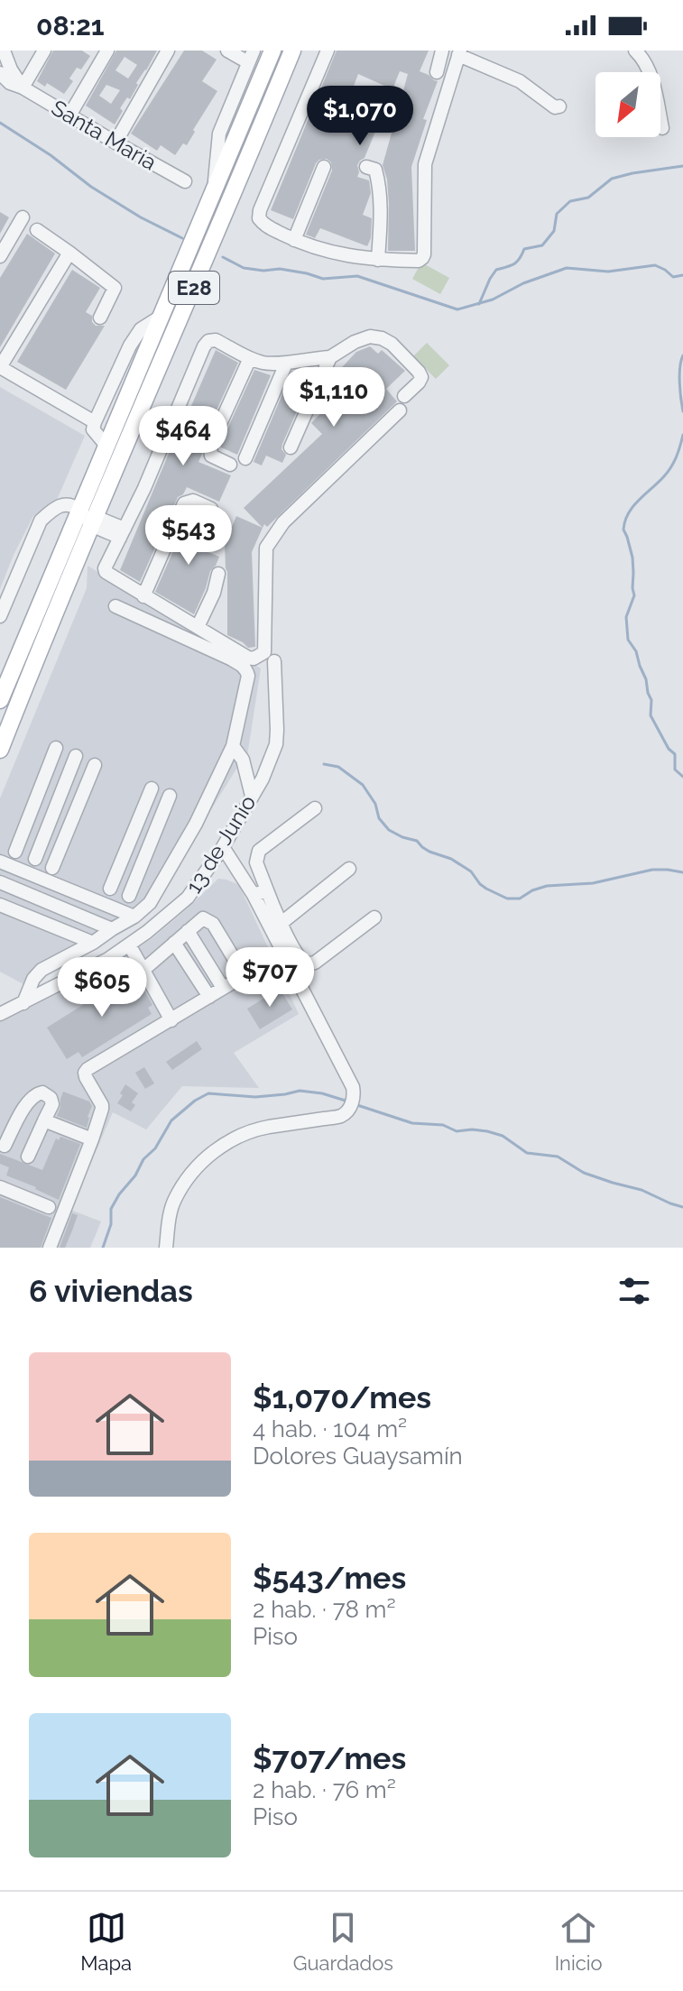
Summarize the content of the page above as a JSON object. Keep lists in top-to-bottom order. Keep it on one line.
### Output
{"streets":{"main road":["E28"],"street":["Santa Maria","13 de Junio"]},"north":"bottom left","page":{"status":"08:21","price":["$1,070","$1,110","$464","$543","$707","$605"],"heading":"6 viviendas","list":[{"name":"$1,070/mes","note":"4 hab. · 104 m² · Dolores Guaysamín"},{"name":"$543/mes","note":"2 hab. · 78 m² · Piso"},{"name":"$707/mes","note":"2 hab. · 76 m² · Piso"}],"tabs":["Mapa","Guardados","Inicio"]}}
